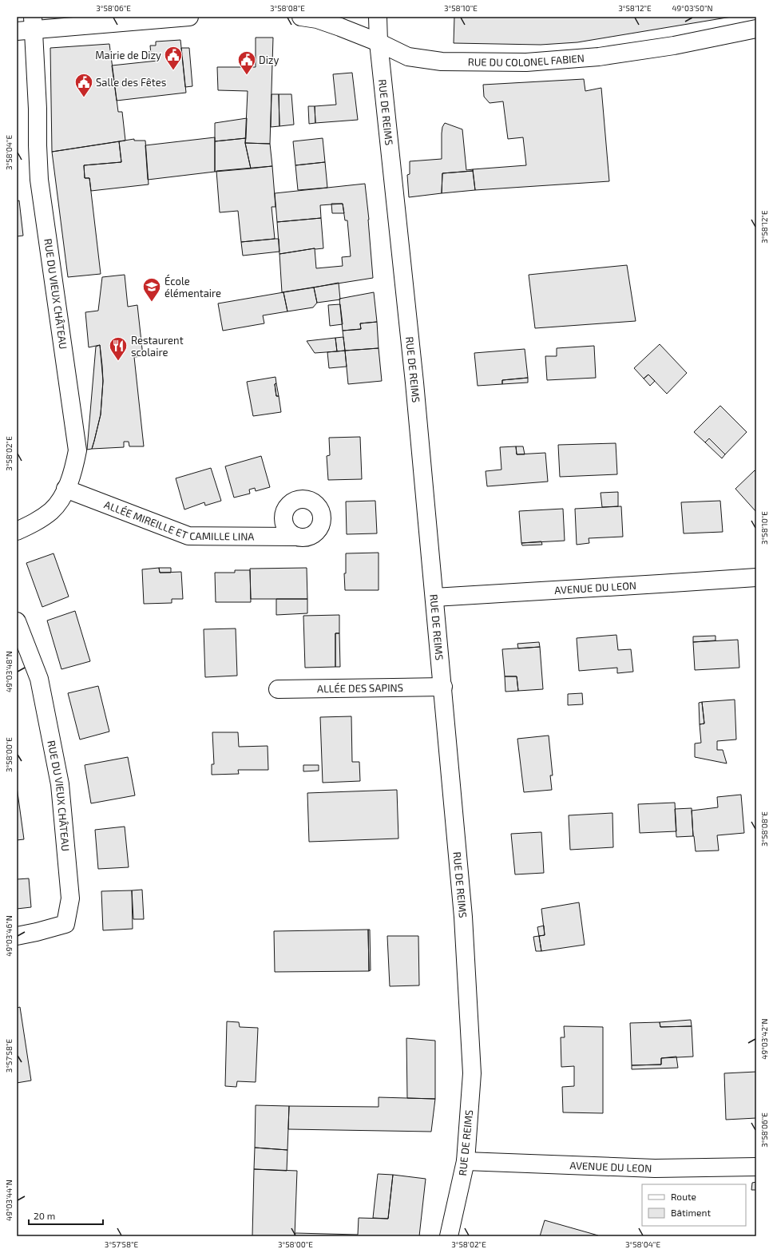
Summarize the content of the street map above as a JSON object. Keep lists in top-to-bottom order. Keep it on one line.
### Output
{"streets":{"street":["RUE DU COLONEL FABIEN","RUE DE REIMS","RUE DU VIEUX CHÂTEAU","ALLÉE MIREILLE ET CAMILLE LINA","AVENUE DU LEON","ALLÉE DES SAPINS"]},"crossings":[["RUE DU COLONEL FABIEN","RUE DE REIMS"],["RUE DE REIMS","AVENUE DU LEON"],["RUE DE REIMS","ALLÉE DES SAPINS"],["RUE DU VIEUX CHÂTEAU","ALLÉE MIREILLE ET CAMILLE LINA"]],"places":{"public building":["Mairie de Dizy","Dizy","Salle des Fêtes"],"school or university":["École élémentaire"],"restaurant":["Restaurent scolaire"]},"legend":["Route","Bâtiment"],"scale_bar":"20 m","coordinates":["3°58'06\"E","3°58'08\"E","3°58'10\"E","3°58'12\"E","49°03'50\"N","3°58'04\"E","3°58'02\"E","49°03'48\"N","3°58'00\"E","49°03'46\"N","49°03'42\"N","3°57'58\"E","49°03'44\"N"]}
